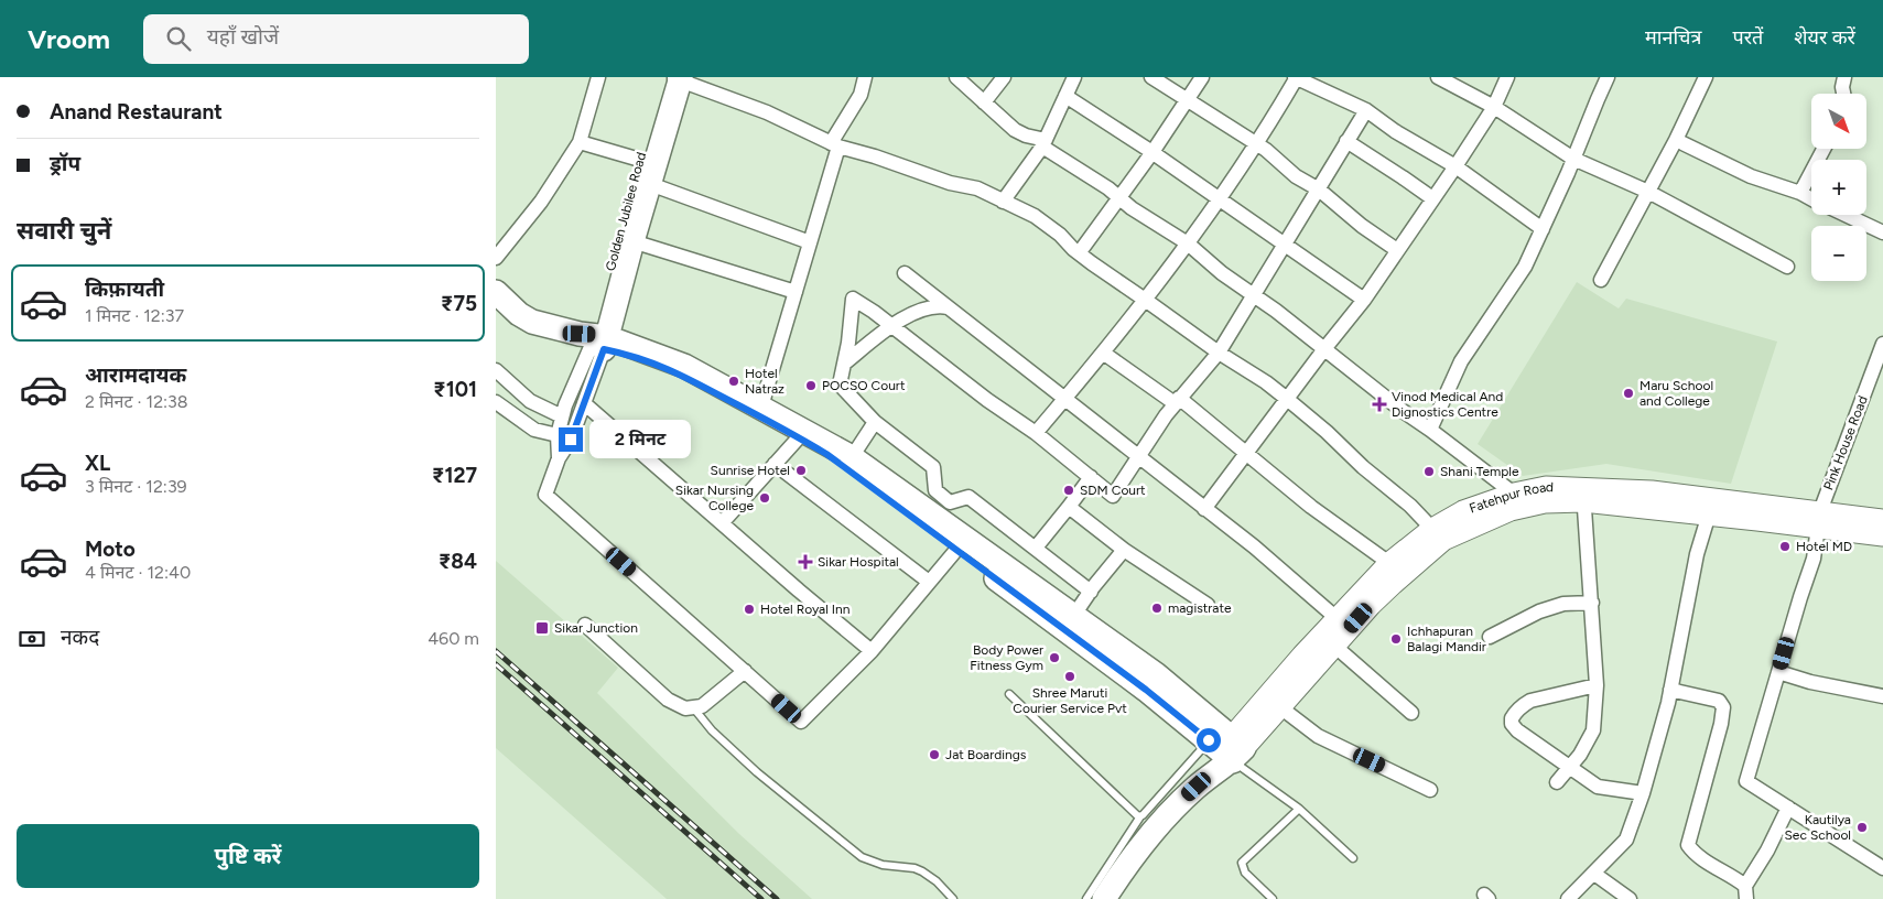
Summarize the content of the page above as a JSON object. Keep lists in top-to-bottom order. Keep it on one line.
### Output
{"streets":{"main road":["Golden Jubilee Road"],"street":["Pink House Road","Fatehpur Road"]},"crossings":[["Pink House Road","Fatehpur Road"]],"places":{"other":["Hotel Natraz","POCSO Court","Maru School and College","Sunrise Hotel","Shani Temple","SDM Court","Sikar Nursing College","Hotel MD","magistrate","Hotel Royal Inn","Ichhapuran Balagi Mandir","Body Power Fitness Gym","Shree Maruti Courier Service Pvt","Jat Boardings","Kautilya Sec School"],"health":["Vinod Medical And Dignostics Centre","Sikar Hospital"],"transit":["Sikar Junction"]},"north":"bottom right","page":{"header":"Vroom","search":"यहाँ खोजें","nav":["मानचित्र","परतें","शेयर करें"],"banner":["Anand Restaurant","ड्रॉप"],"map_buttons":["+","−"],"heading":"सवारी चुनें","list":[{"name":"किफ़ायती","note":"1 मिनट · 12:37","value":"₹75"},{"name":"आरामदायक","note":"2 मिनट · 12:38","value":"₹101"},{"name":"XL","note":"3 मिनट · 12:39","value":"₹127"},{"name":"Moto","note":"4 मिनट · 12:40","value":"₹84"}],"bubble":"2 मिनट","pay":["नकद","460 m"],"buttons":"पुष्टि करें"}}
